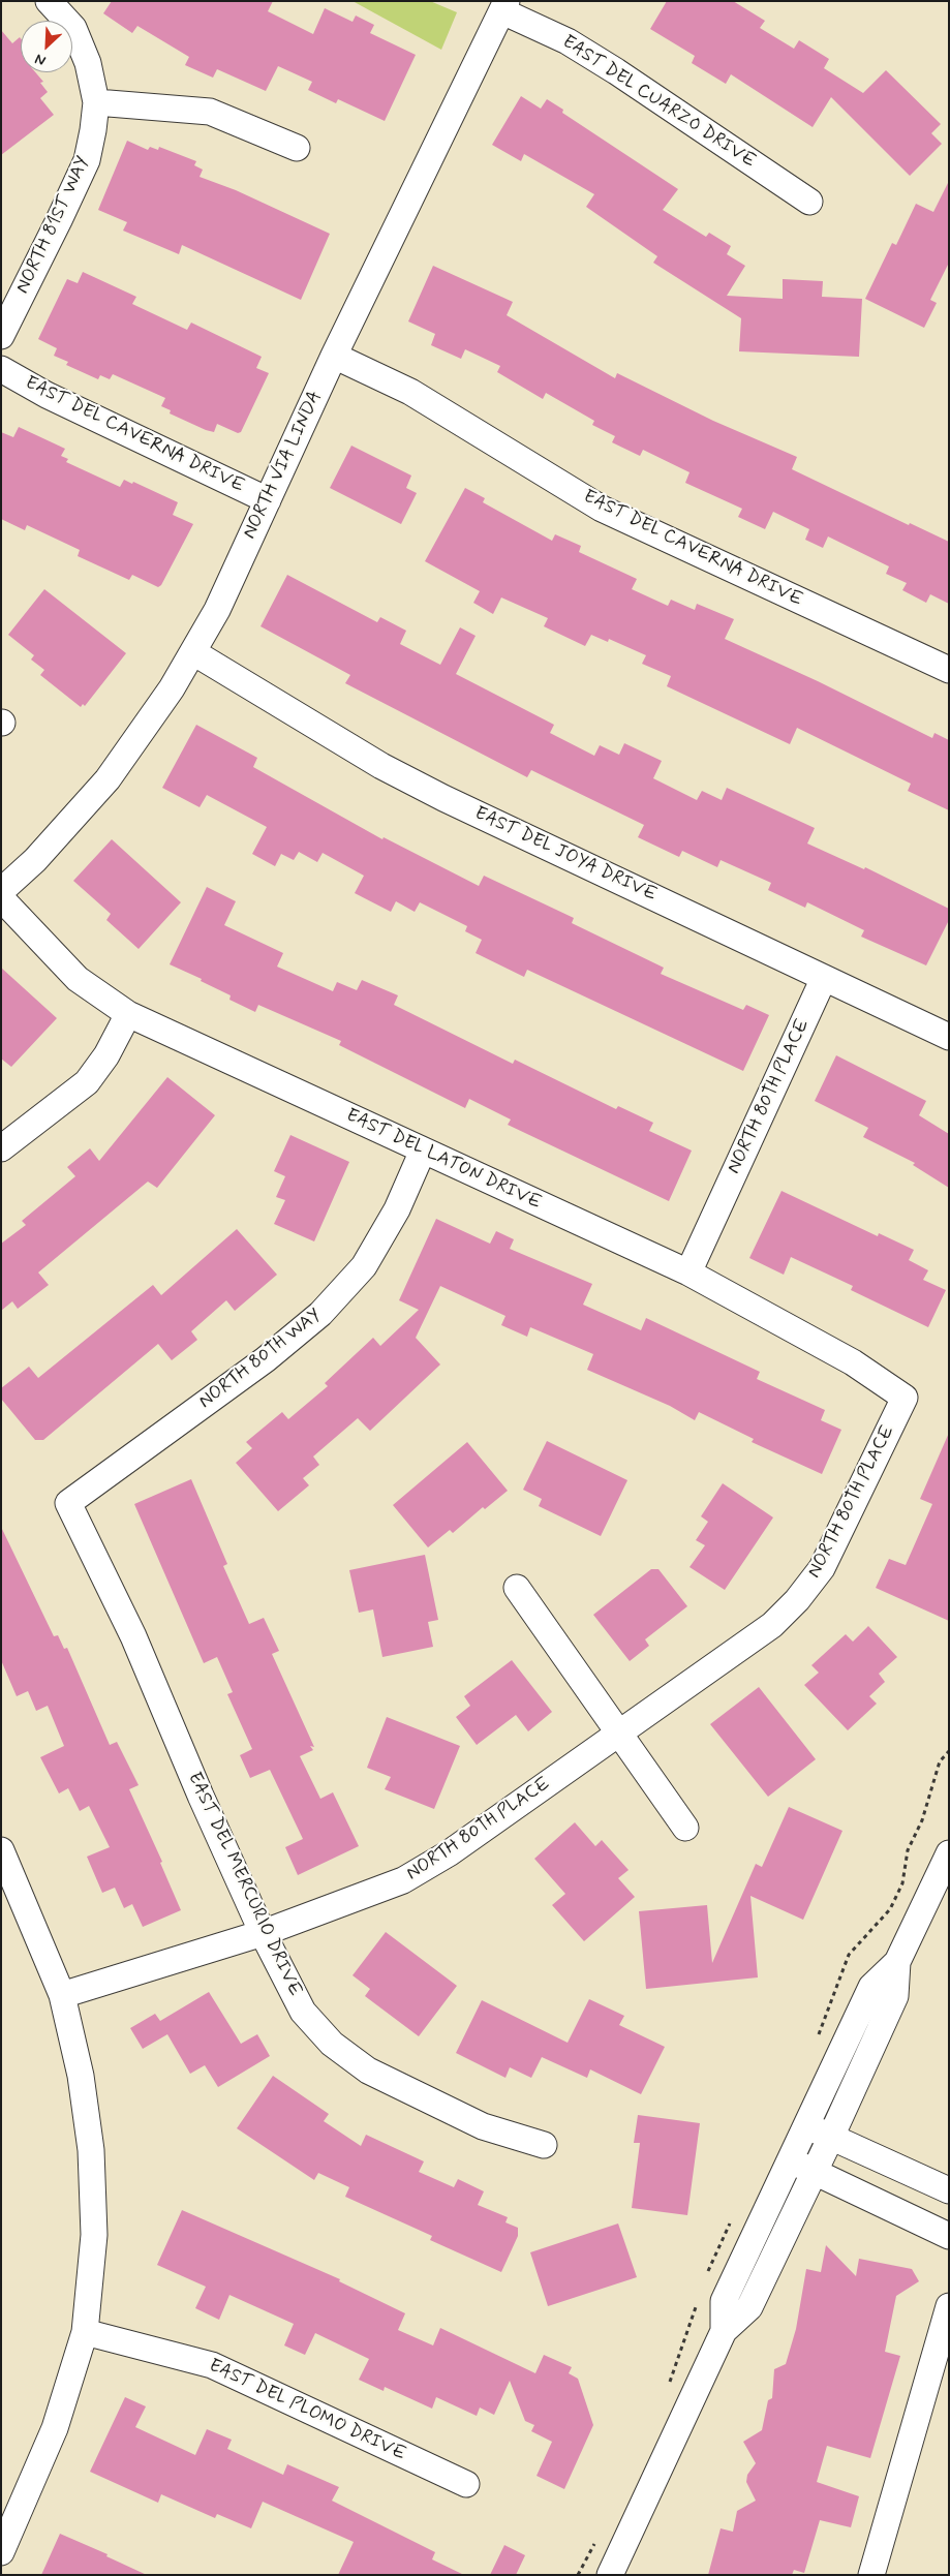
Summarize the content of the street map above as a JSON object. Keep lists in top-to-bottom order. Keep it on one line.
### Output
{"streets":{"street":["EAST DEL CUARZO DRIVE","NORTH 81ST WAY","EAST DEL CAVERNA DRIVE","NORTH VIA LINDA","EAST DEL JOYA DRIVE","NORTH 80TH PLACE","EAST DEL LATON DRIVE","NORTH 80TH WAY","EAST DEL MERCURIO DRIVE","EAST DEL PLOMO DRIVE"]},"crossings":[["EAST DEL CUARZO DRIVE","NORTH VIA LINDA"],["EAST DEL CAVERNA DRIVE","NORTH VIA LINDA"],["NORTH VIA LINDA","EAST DEL JOYA DRIVE"],["EAST DEL JOYA DRIVE","NORTH 80TH PLACE"],["NORTH 80TH PLACE","EAST DEL LATON DRIVE"],["NORTH 80TH PLACE","EAST DEL MERCURIO DRIVE"],["EAST DEL LATON DRIVE","NORTH 80TH WAY"],["NORTH 80TH WAY","EAST DEL MERCURIO DRIVE"]],"north":"bottom left"}
